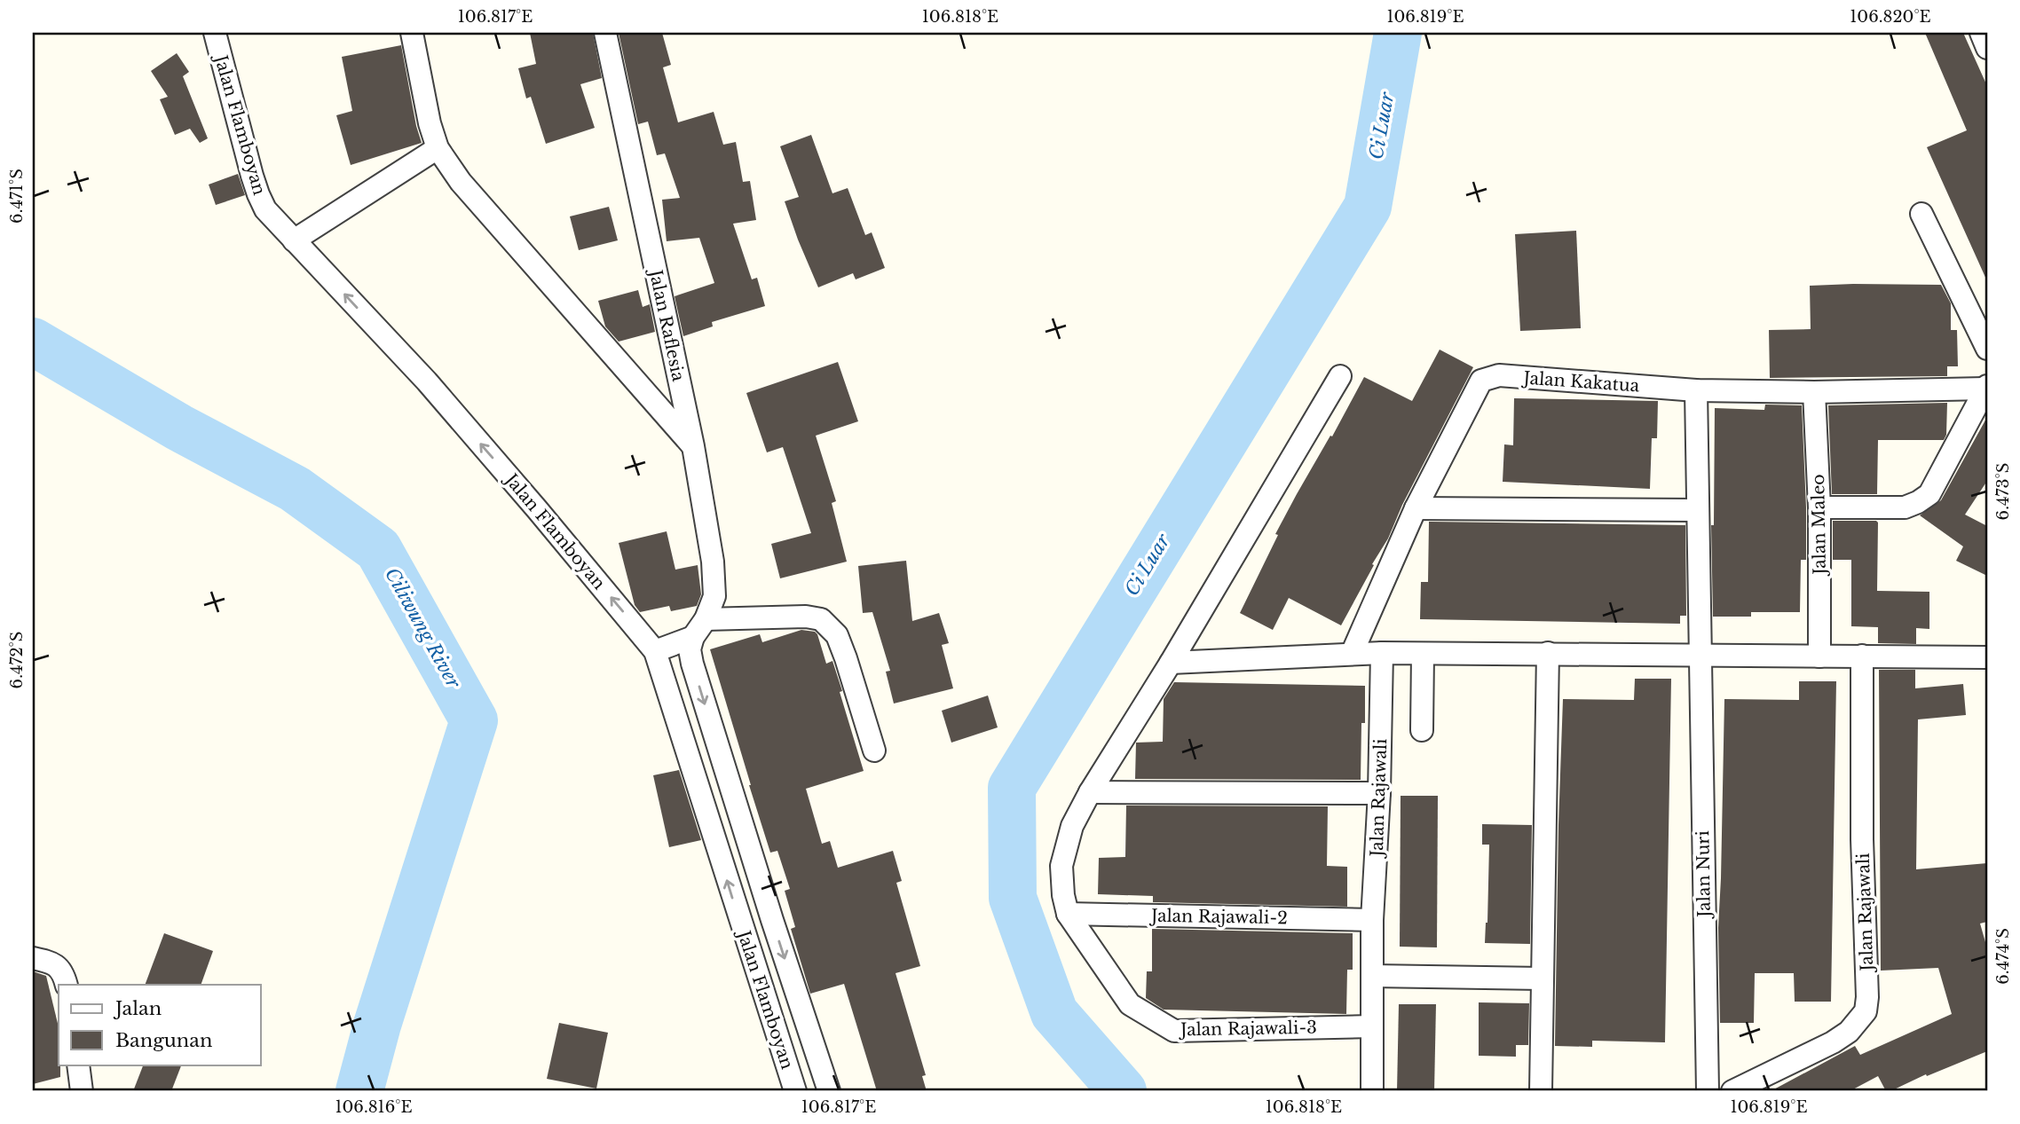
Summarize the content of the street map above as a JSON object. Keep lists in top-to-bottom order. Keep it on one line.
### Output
{"streets":{"street":["Jalan Flamboyan","Jalan Raflesia","Jalan Kakatua","Jalan Maleo","Jalan Rajawali","Jalan Nuri","Jalan Rajawali-2","Jalan Rajawali-3"]},"crossings":[["Jalan Kakatua","Jalan Maleo"],["Jalan Kakatua","Jalan Nuri"],["Jalan Rajawali","Jalan Rajawali-2"],["Jalan Rajawali","Jalan Rajawali-3"],["Jalan Rajawali-2","Jalan Rajawali-3"]],"one_way":["Jalan Raflesia"],"water":["Ci Luar","Ciliwung River"],"legend":["Jalan","Bangunan"],"coordinates":["106.817°E","106.818°E","106.819°E","106.820°E","6.471°S","6.473°S","6.472°S","6.474°S","106.816°E"]}
